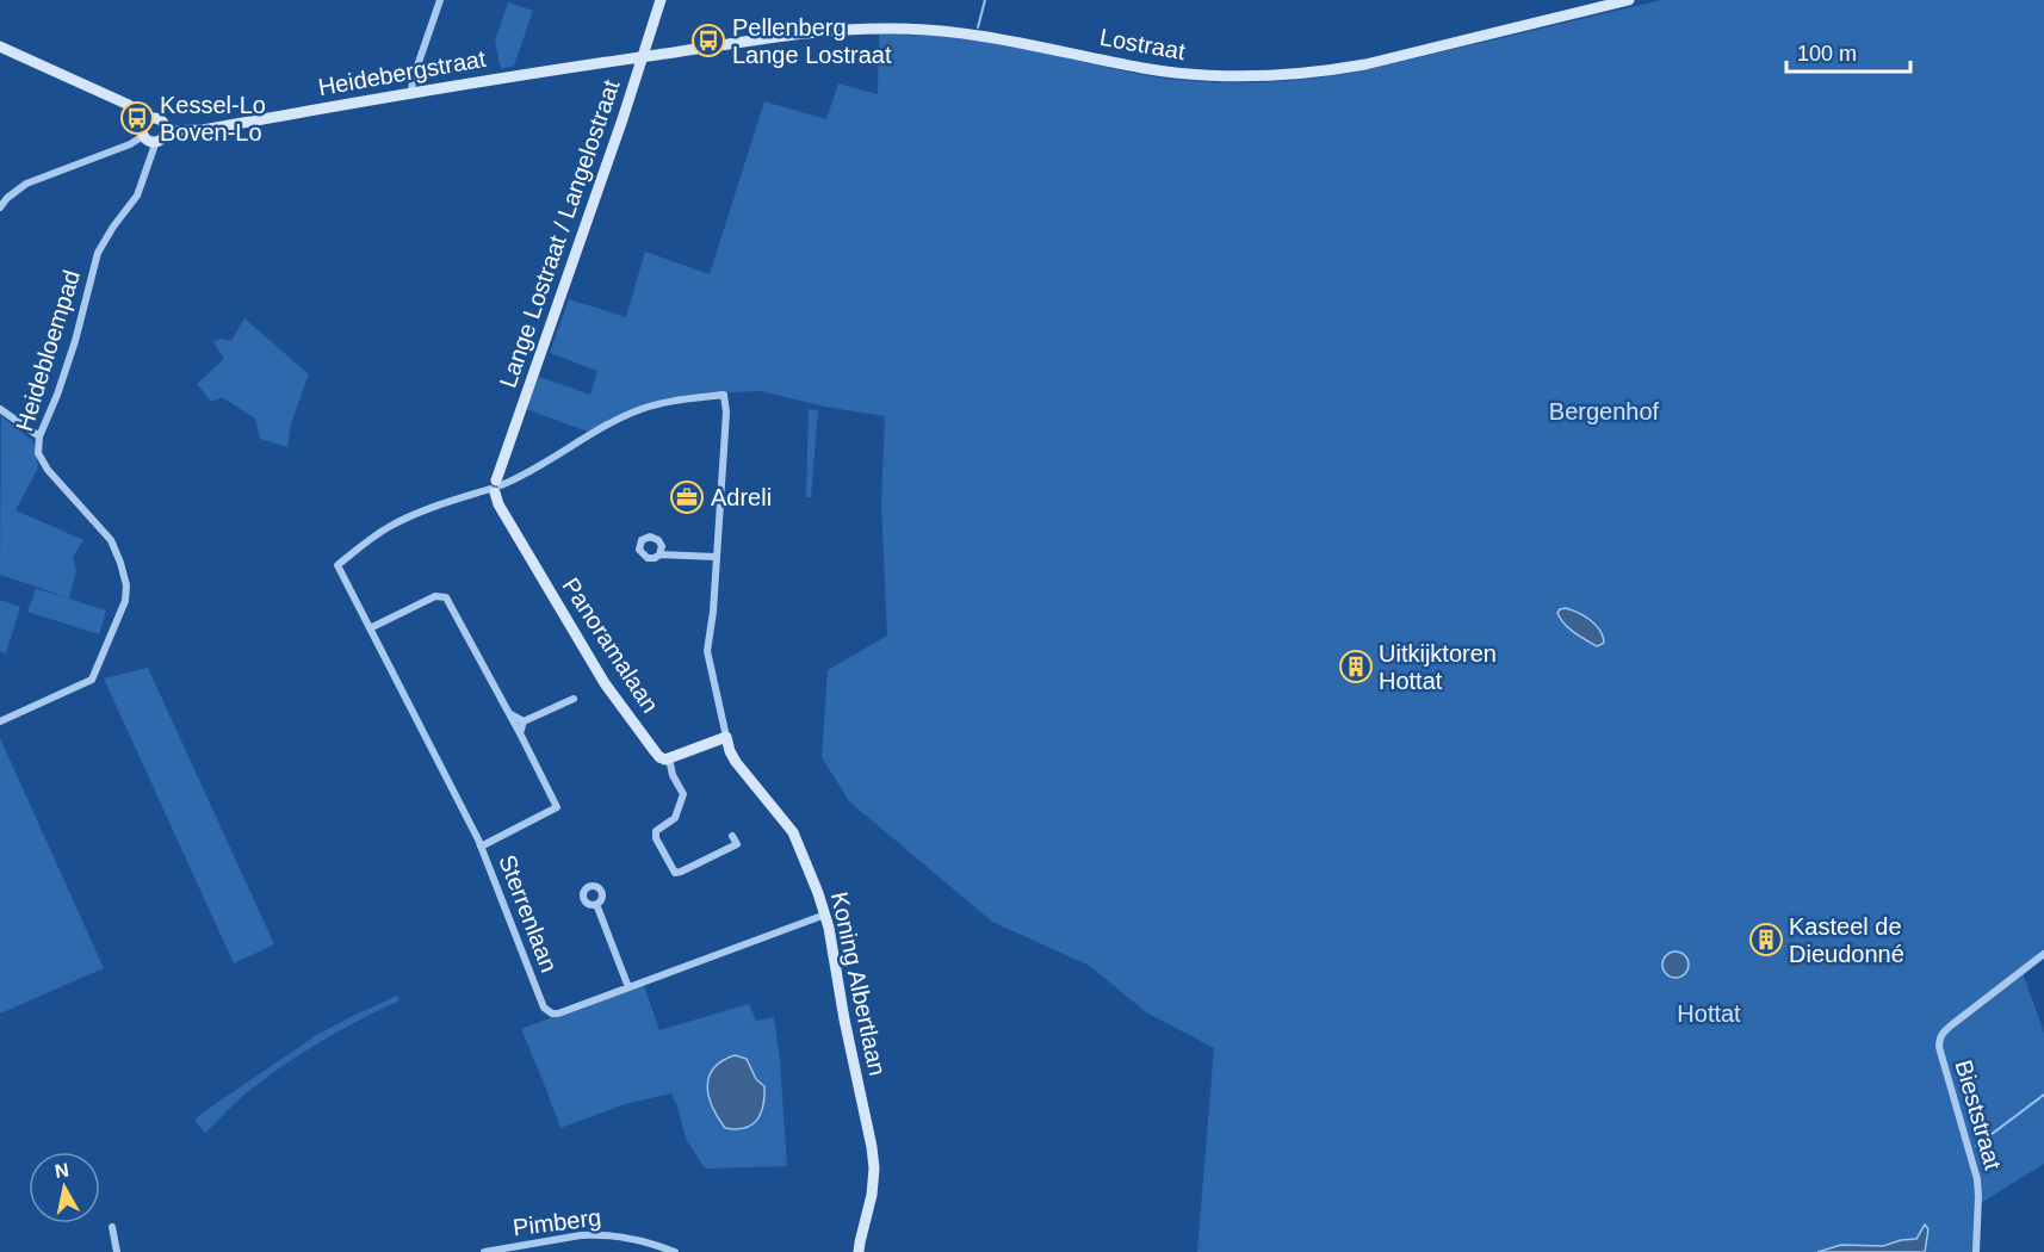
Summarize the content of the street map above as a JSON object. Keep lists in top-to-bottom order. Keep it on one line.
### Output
{"streets":{"street":["Lostraat","Heidebergstraat","Lange Lostraat / Langelostraat","Heidebloempad","Panoramalaan","Sterrenlaan","Koning Albertlaan","Bieststraat","Pimberg"]},"crossings":[["Lostraat","Heidebergstraat"],["Lostraat","Lange Lostraat / Langelostraat"],["Heidebergstraat","Lange Lostraat / Langelostraat"],["Heidebergstraat","Heidebloempad"],["Lange Lostraat / Langelostraat","Panoramalaan"],["Lange Lostraat / Langelostraat","Sterrenlaan"],["Lange Lostraat / Langelostraat","Koning Albertlaan"],["Panoramalaan","Sterrenlaan"],["Panoramalaan","Koning Albertlaan"],["Sterrenlaan","Koning Albertlaan"]],"parks":["Bergenhof","Hottat"],"places":{"bus stop":["Pellenberg Lange Lostraat","Kessel-Lo Boven-Lo"],"office":["Adreli"],"building":["Uitkijktoren Hottat","Kasteel de Dieudonné"]},"scale_bar":"100 m","north":"top"}
